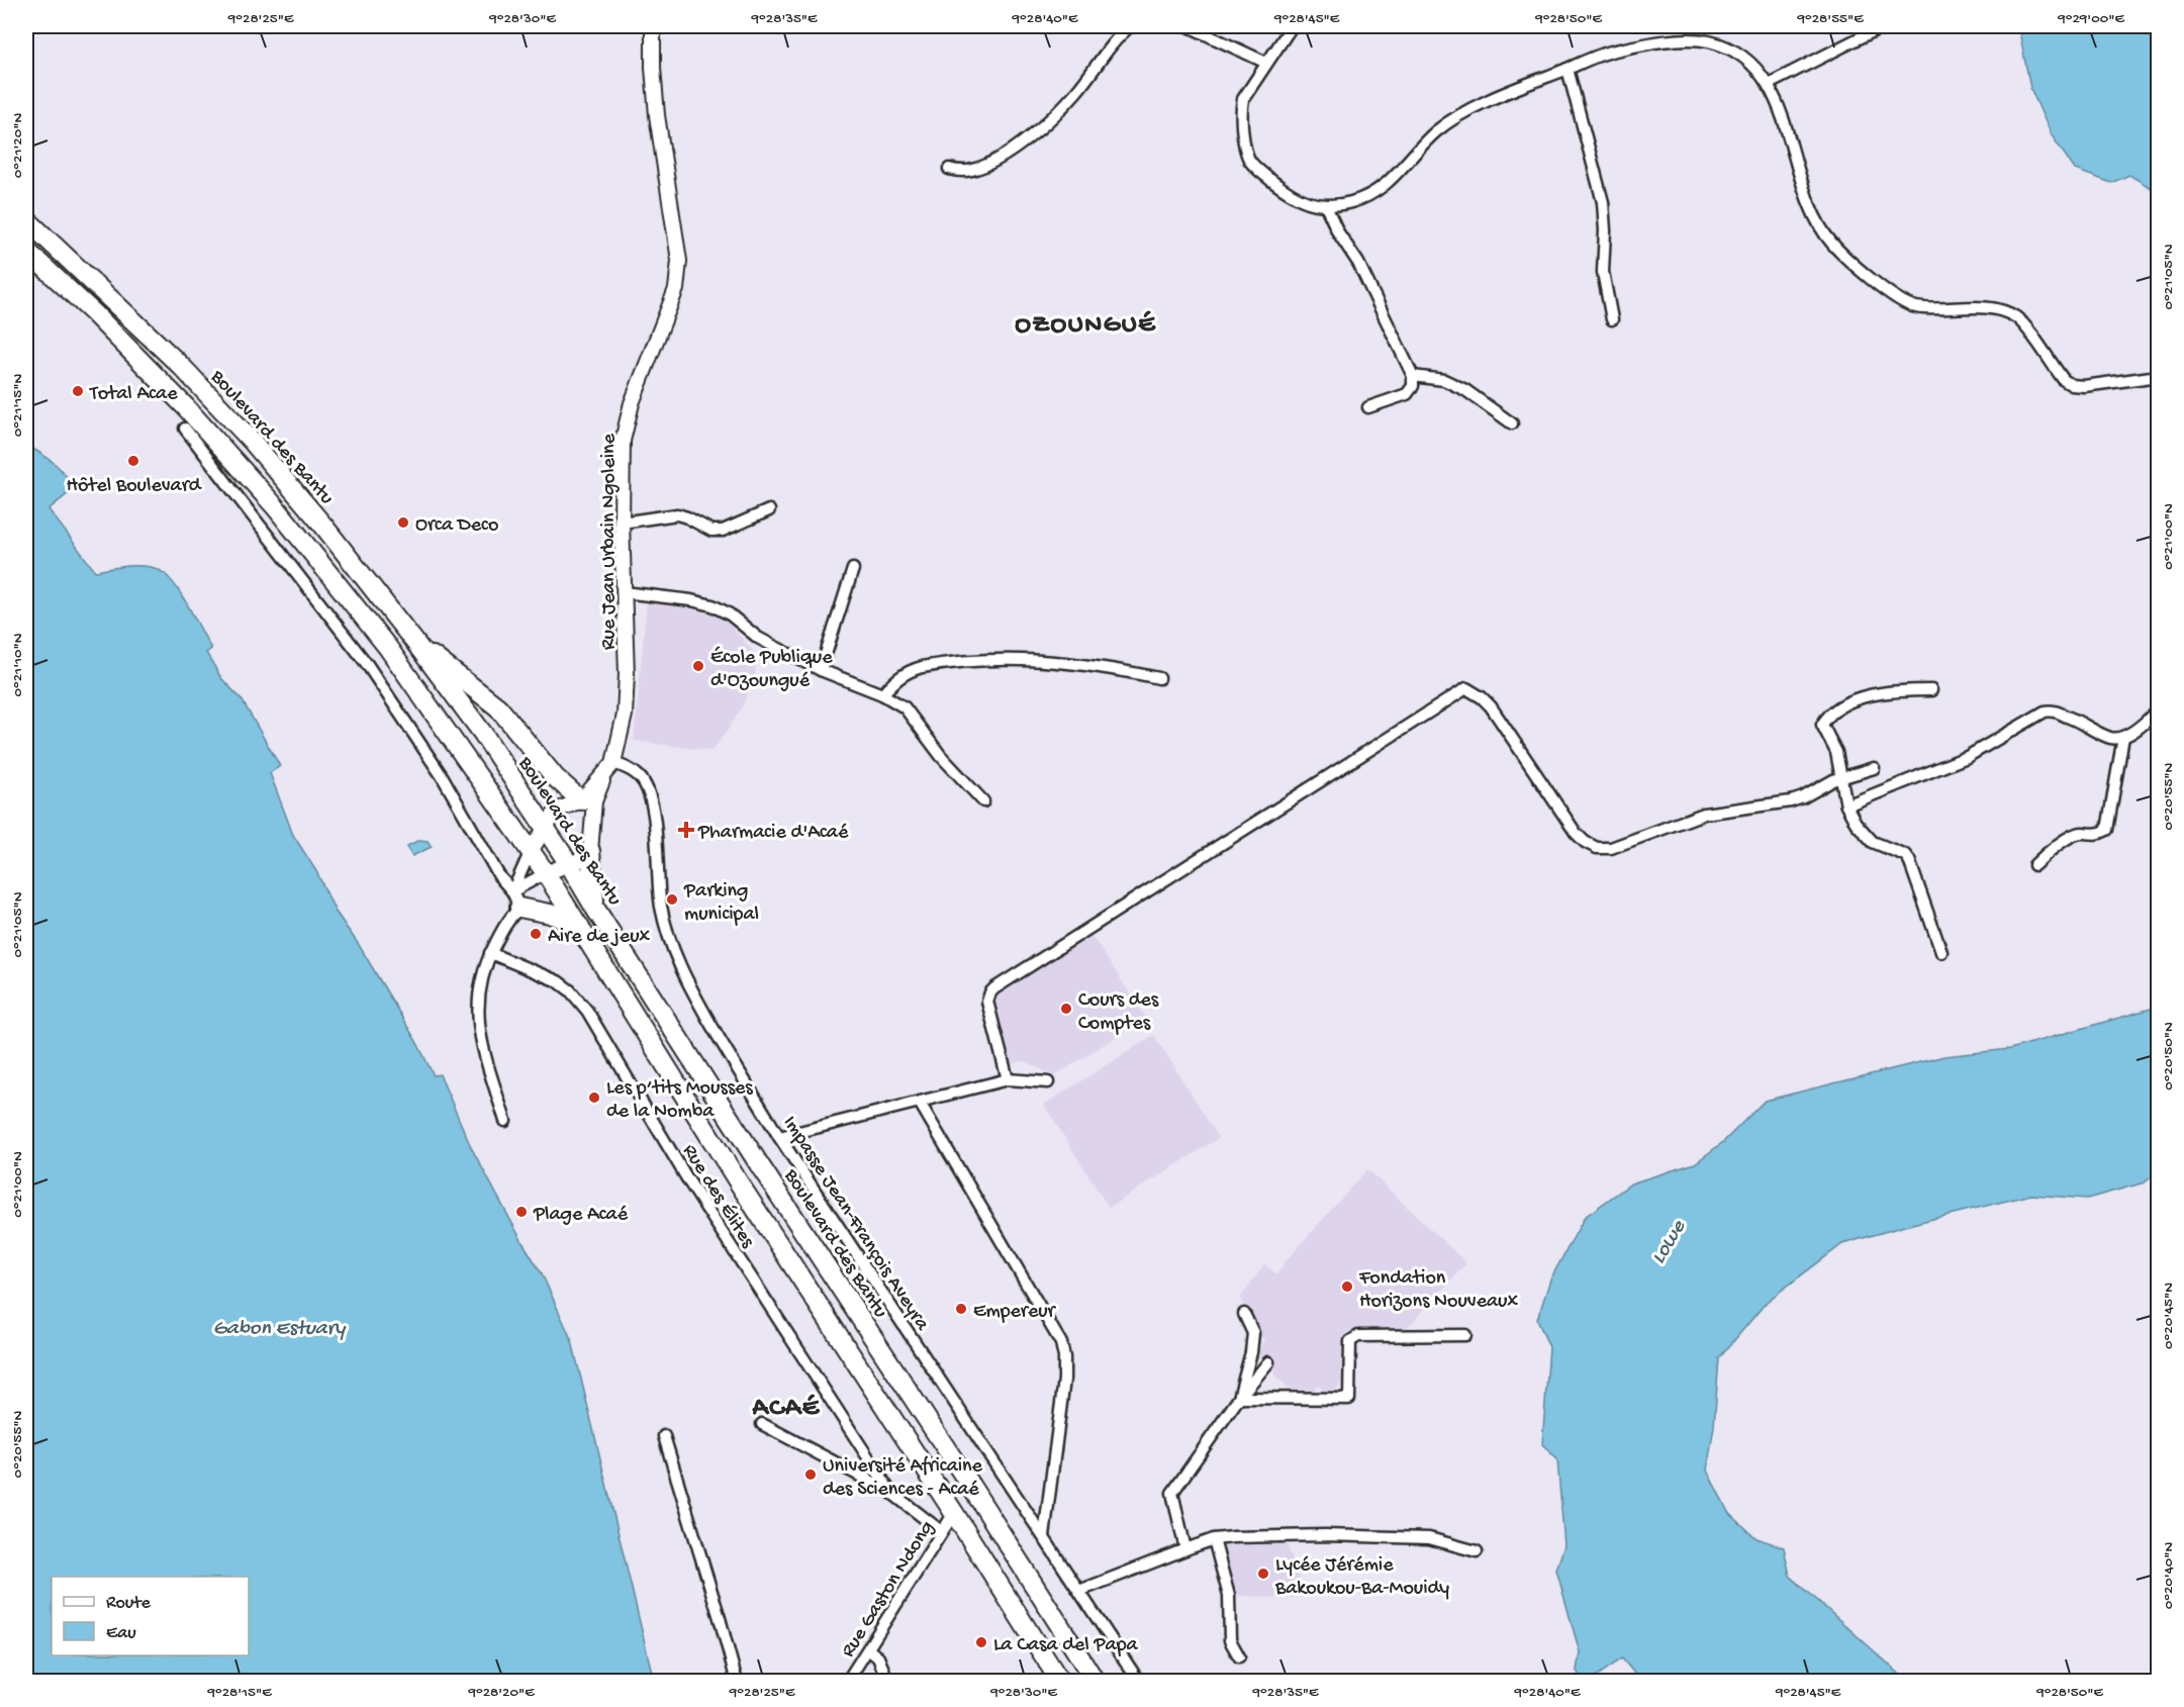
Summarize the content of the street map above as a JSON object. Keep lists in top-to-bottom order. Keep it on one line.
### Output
{"streets":{"highway":["Boulevard des Bantu"],"street":["Rue Jean Urbain Ngoleine","Rue des Élites","Impasse Jean-François Aveyra","Rue Gaston Ndong"]},"crossings":[["Rue Jean Urbain Ngoleine","Impasse Jean-François Aveyra"]],"districts":["OZOUNGUÉ","ACAÉ"],"water":["Lowe","Gabon Estuary"],"places":{"other":["Total Acae","Hôtel Boulevard","Orca Deco","École Publique d'Ozoungué","Parking municipal","Aire de jeux","Cours des Comptes","Les p’tits Mousses de la Nomba","Plage Acaé","Fondation Horizons Nouveaux","Empereur","Université Africaine des Sciences - Acaé","Lycée Jérémie Bakoukou-Ba-Mouidy","La Casa del Papa"],"health":["Pharmacie d'Acaé"]},"legend":["Route","Eau"],"coordinates":["9°28'25\"E","9°28'30\"E","9°28'35\"E","9°28'40\"E","9°28'45\"E","9°28'50\"E","9°28'55\"E","9°29'00\"E","0°21'20\"N","0°21'05\"N","0°21'15\"N","0°21'00\"N","0°21'10\"N","0°20'55\"N","0°20'50\"N","0°20'45\"N","0°20'40\"N","9°28'15\"E","9°28'20\"E"]}
